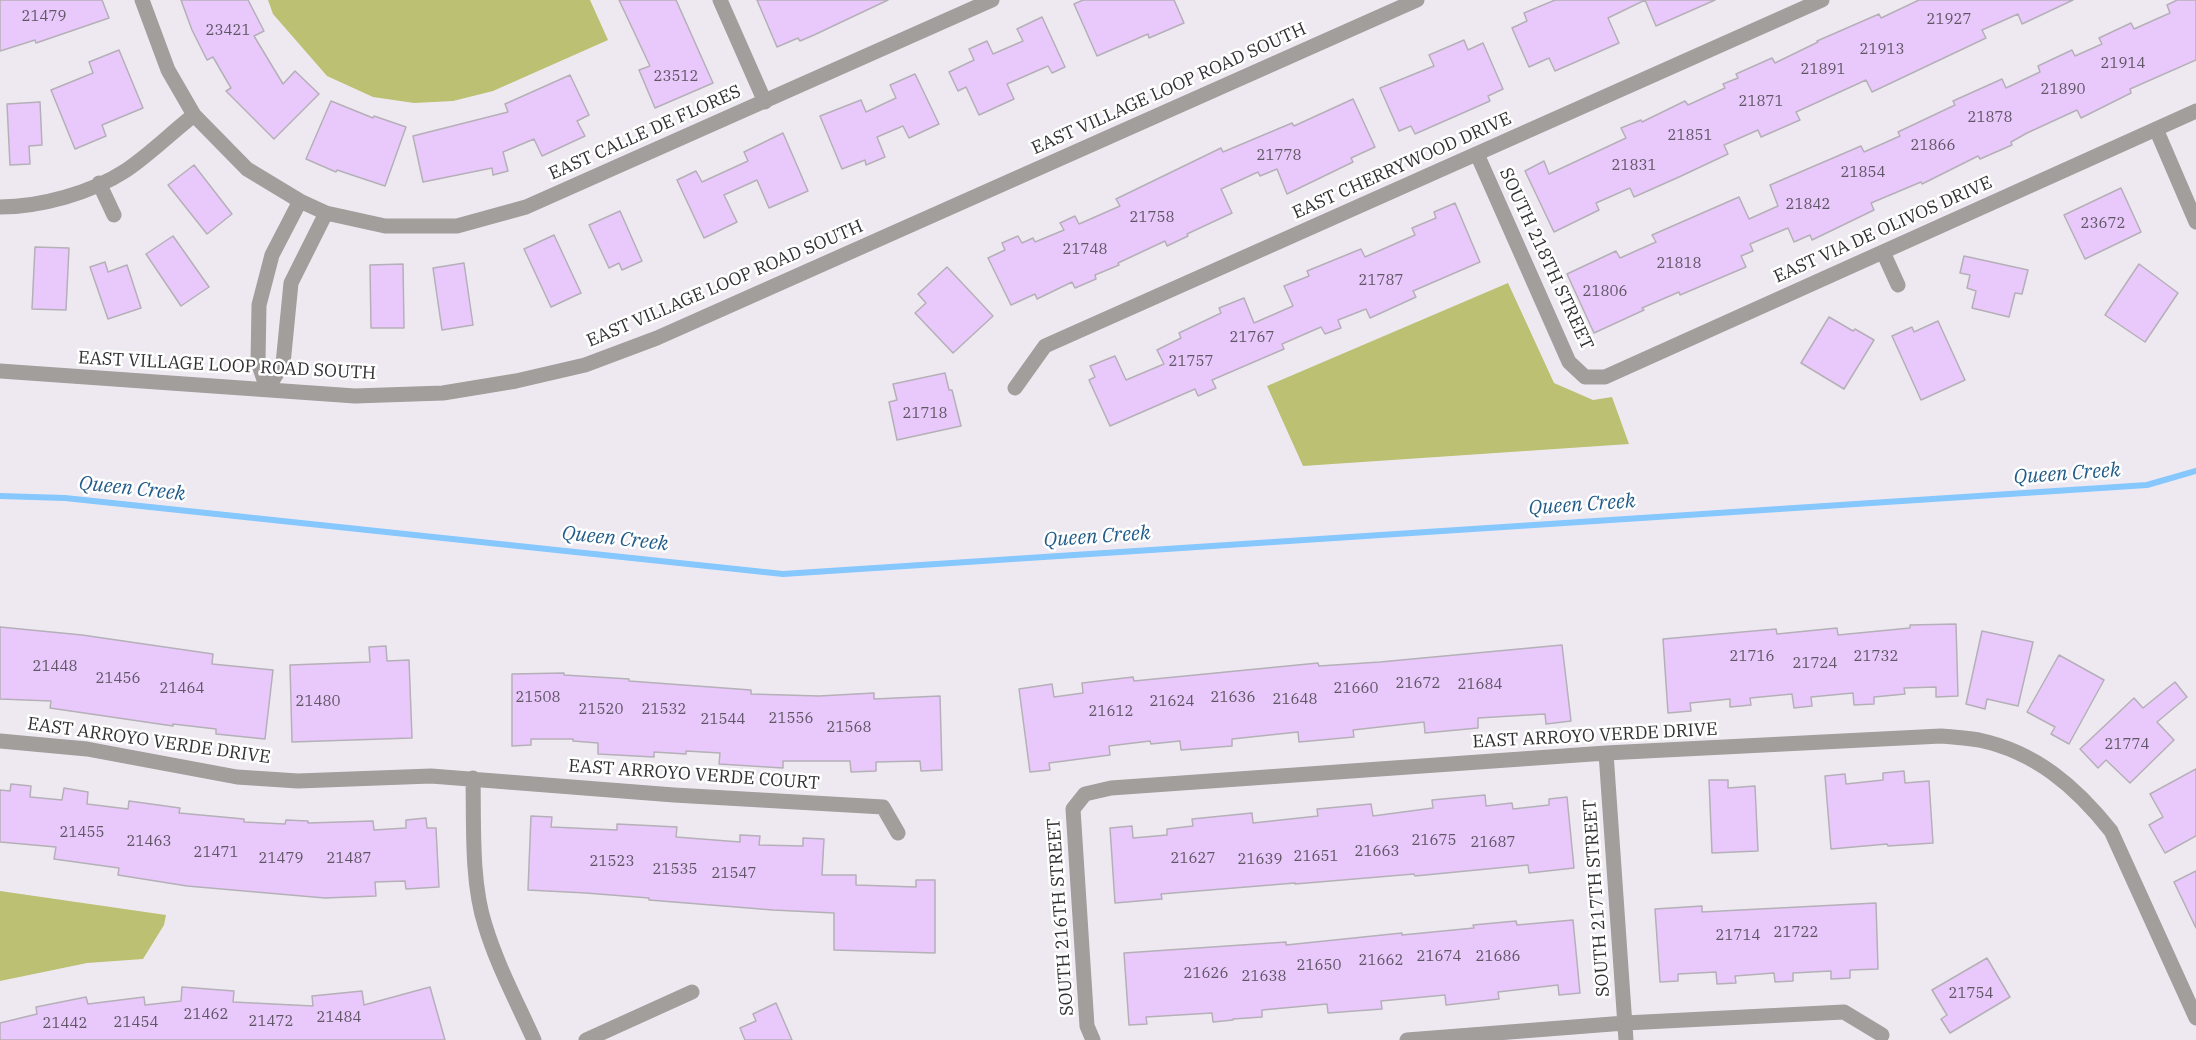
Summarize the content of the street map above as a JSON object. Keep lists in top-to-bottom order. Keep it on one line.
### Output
{"streets":{"street":["EAST VILLAGE LOOP ROAD SOUTH","EAST CALLE DE FLORES","EAST CHERRYWOOD DRIVE","EAST VIA DE OLIVOS DRIVE","SOUTH 218TH STREET","EAST ARROYO VERDE DRIVE","EAST ARROYO VERDE COURT","SOUTH 217TH STREET","SOUTH 216TH STREET"]},"crossings":[["EAST CHERRYWOOD DRIVE","SOUTH 218TH STREET"],["EAST VIA DE OLIVOS DRIVE","SOUTH 218TH STREET"],["EAST ARROYO VERDE DRIVE","EAST ARROYO VERDE COURT"],["EAST ARROYO VERDE DRIVE","SOUTH 217TH STREET"],["EAST ARROYO VERDE DRIVE","SOUTH 216TH STREET"]],"water":["Queen Creek"],"house_numbers":["21479","21927","23421","21913","21914","21891","23512","21890","21871","21878","21851","21866","21778","21831","21854","21842","21758","23672","21748","21818","21787","21806","21767","21757","21718","21716","21732","21724","21448","21456","21672","21684","21464","21660","21508","21636","21648","21480","21624","21520","21532","21612","21556","21544","21568","21774","21455","21675","21463","21687","21663","21471","21651","21479","21487","21627","21639","21523","21535","21547","21722","21714","21674","21686","21662","21650","21626","21638","21754","21462","21484","21472","21454","21442"]}
